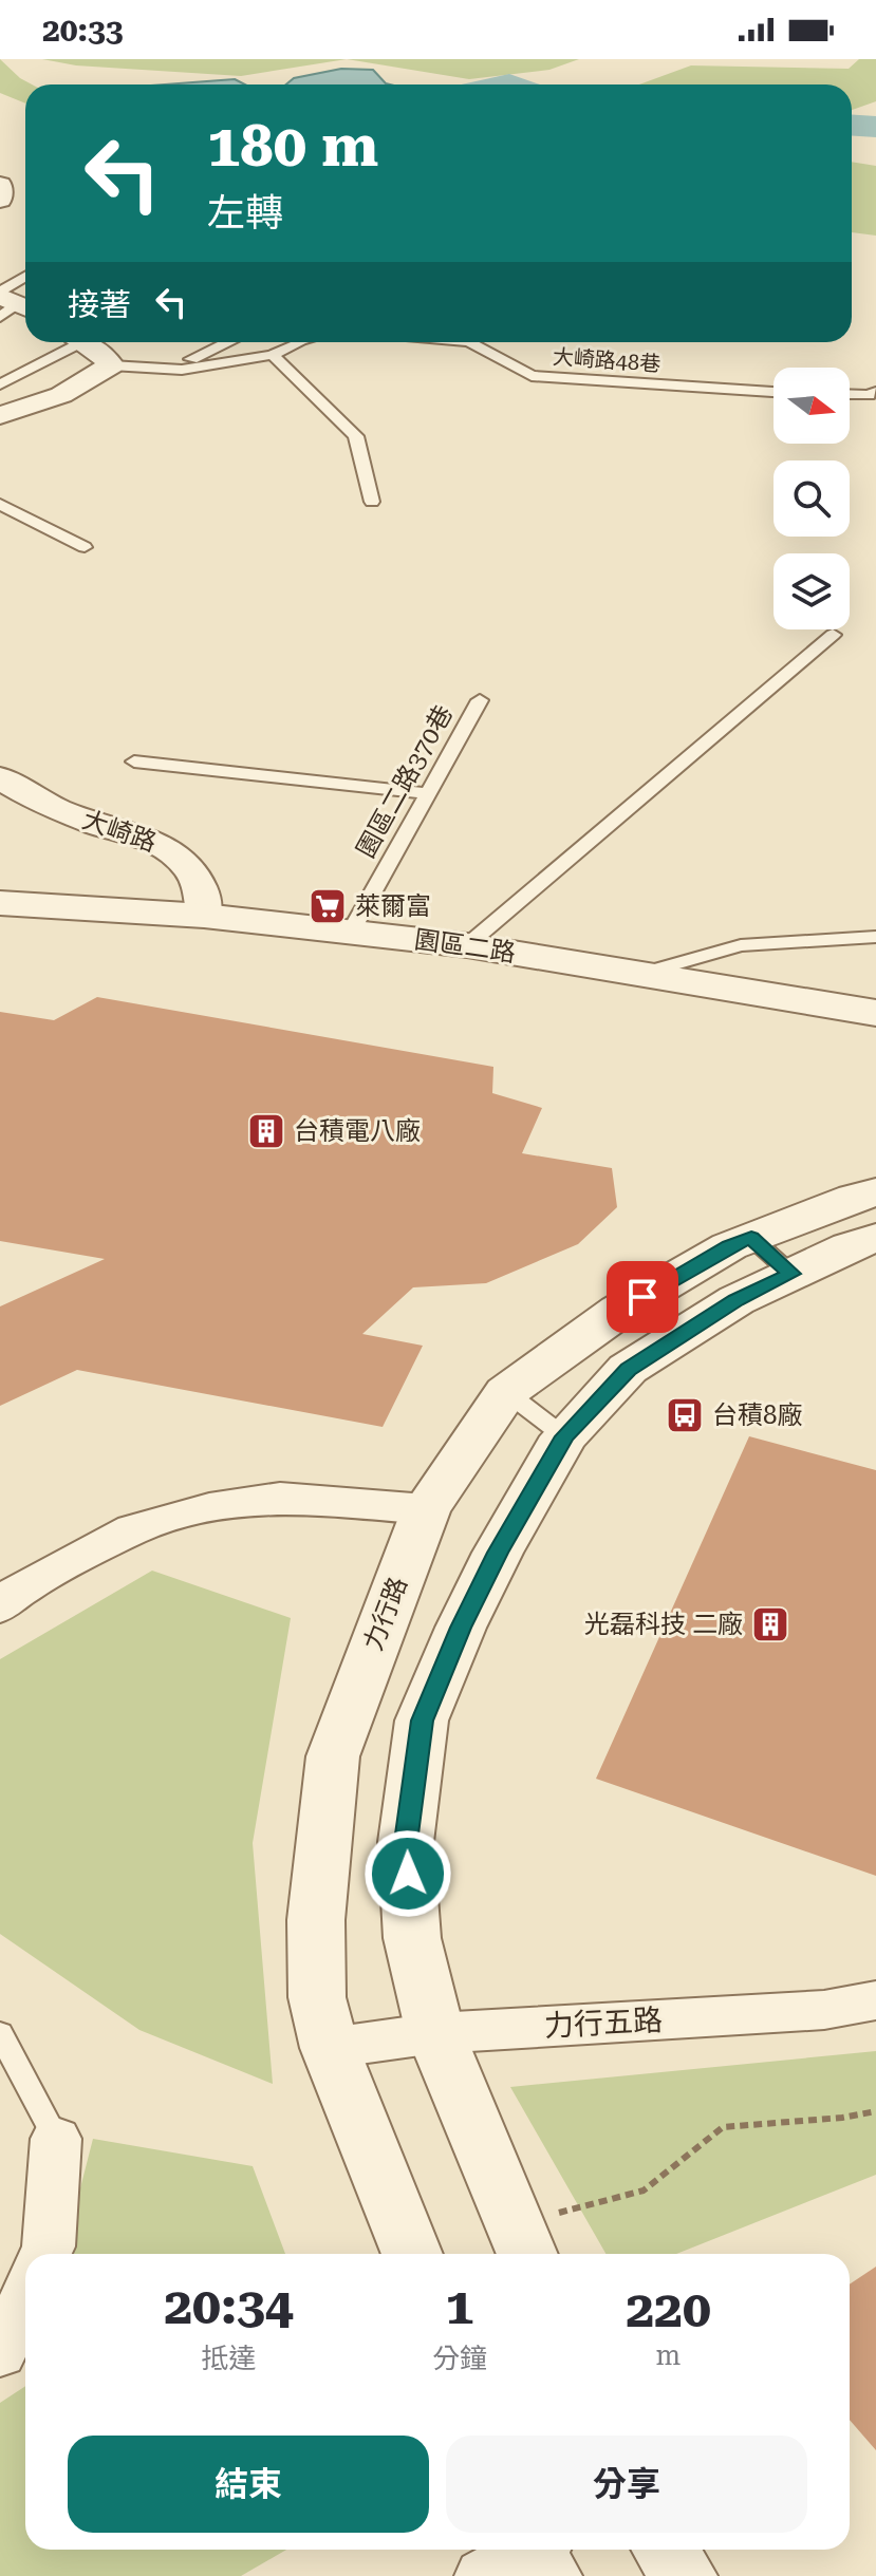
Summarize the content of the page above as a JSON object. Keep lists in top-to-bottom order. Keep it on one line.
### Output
{"streets":{"street":["大崎路","園區二路","力行路","力行五路"],"lane":["大崎路48巷","園區二路370巷"]},"crossings":[["園區二路370巷","園區二路"],["大崎路","園區二路"],["力行路","力行五路"]],"places":{"supermarket":["萊爾富"],"building":["台積電八廠","光磊科技 二廠"],"bus stop":["台積8廠"]},"north":"right","page":{"status":"20:33","turn":["180 m","左轉"],"then":"接著","eta":["20:34","抵達","1","分鐘","220","m"],"buttons":["結束","分享"]}}
